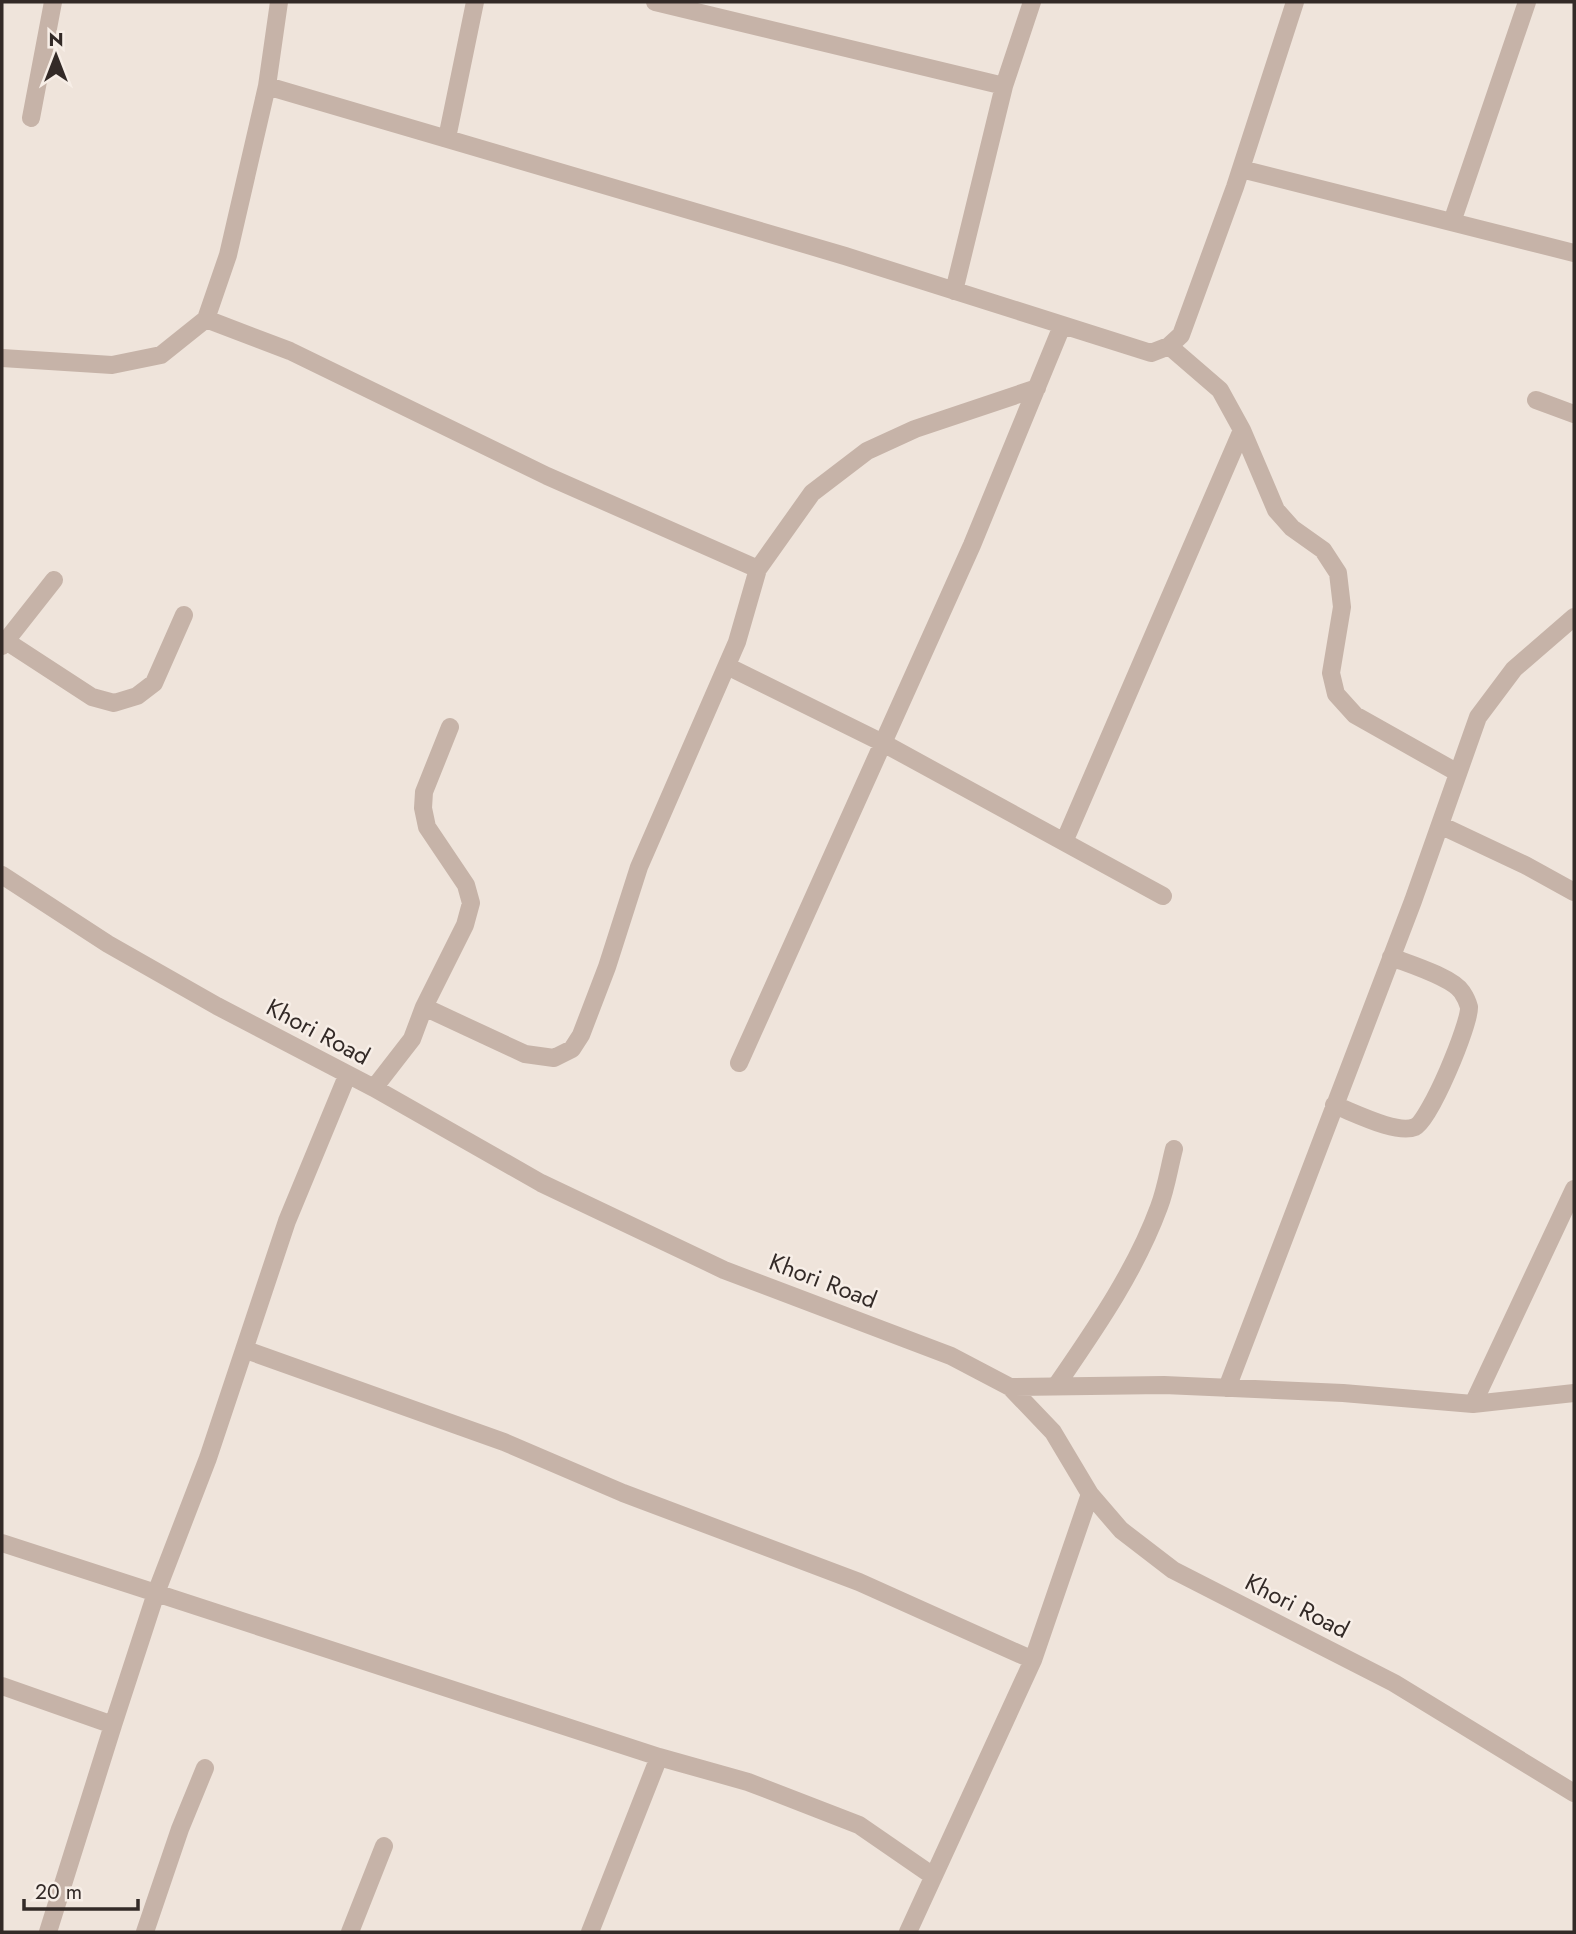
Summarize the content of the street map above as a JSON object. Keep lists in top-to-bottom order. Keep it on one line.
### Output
{"streets":{"street":["Khori Road"]},"scale_bar":"20 m","north":"top"}
